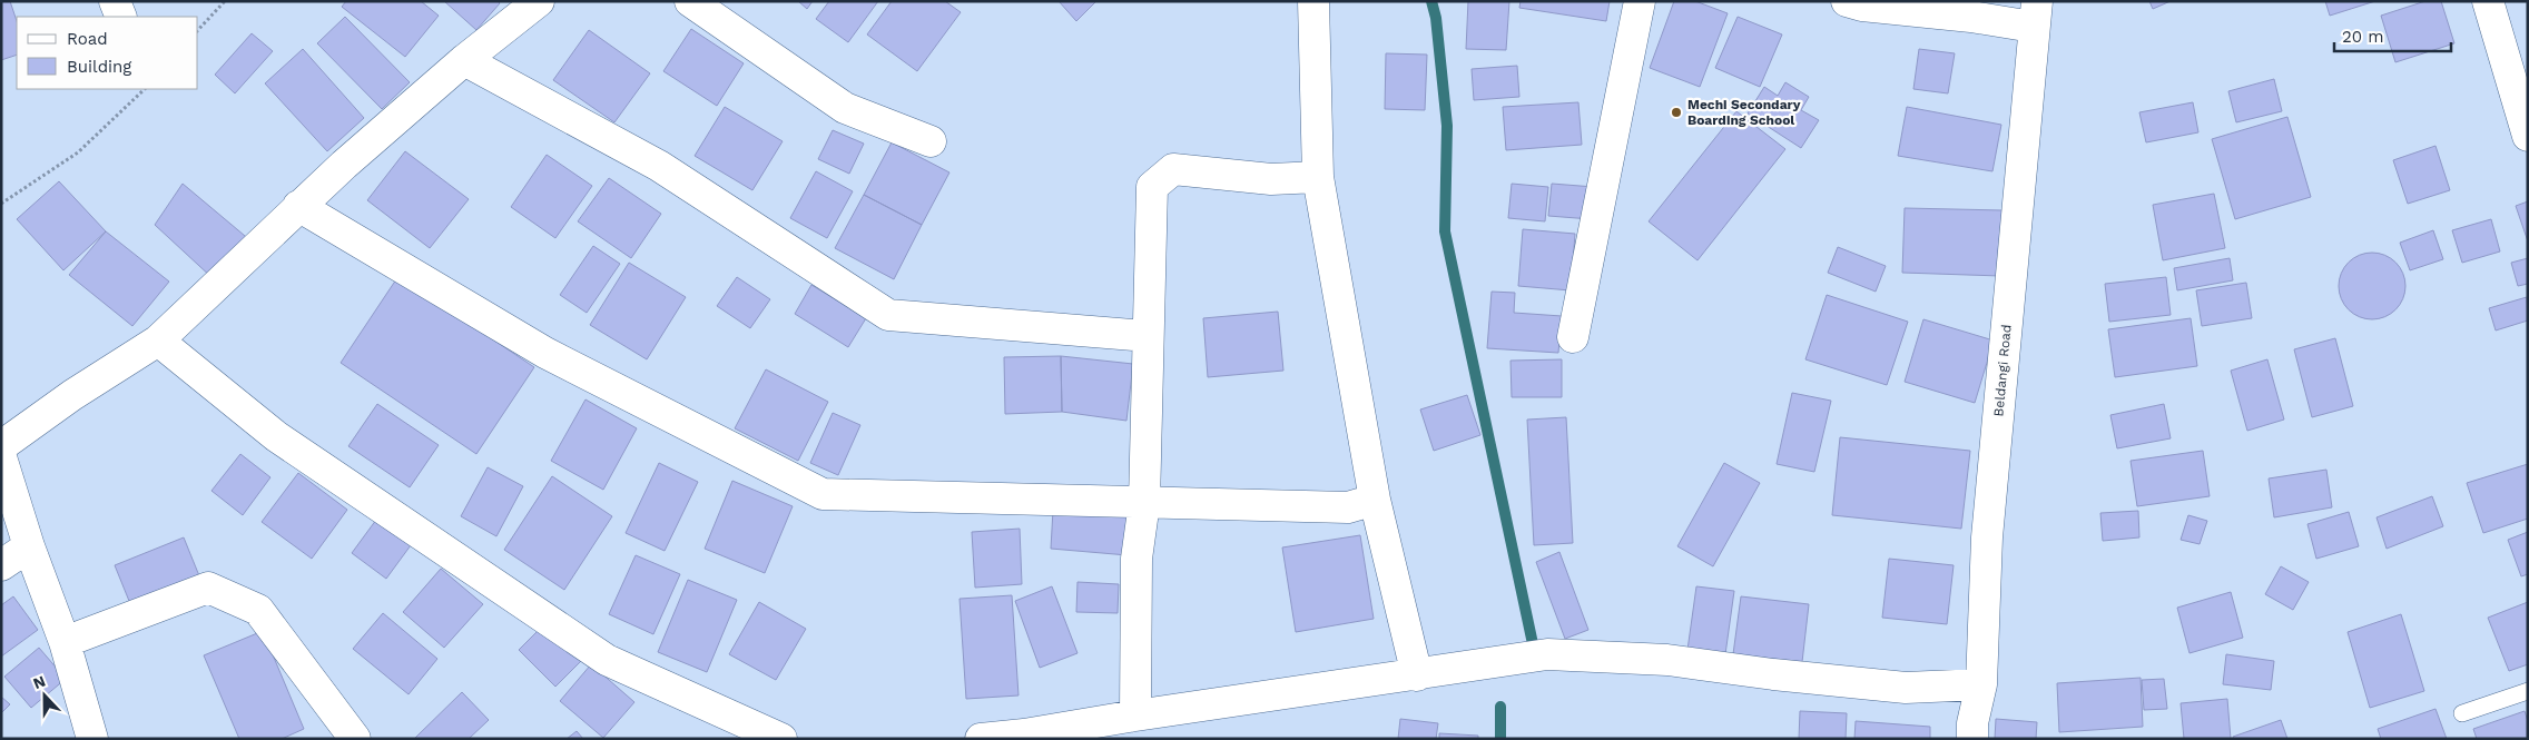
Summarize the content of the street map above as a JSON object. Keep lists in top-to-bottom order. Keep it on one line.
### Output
{"streets":{"street":["Beldangi Road"]},"places":["Mechi Secondary Boarding School"],"legend":["Road","Building"],"scale_bar":"20 m","north":"top"}
